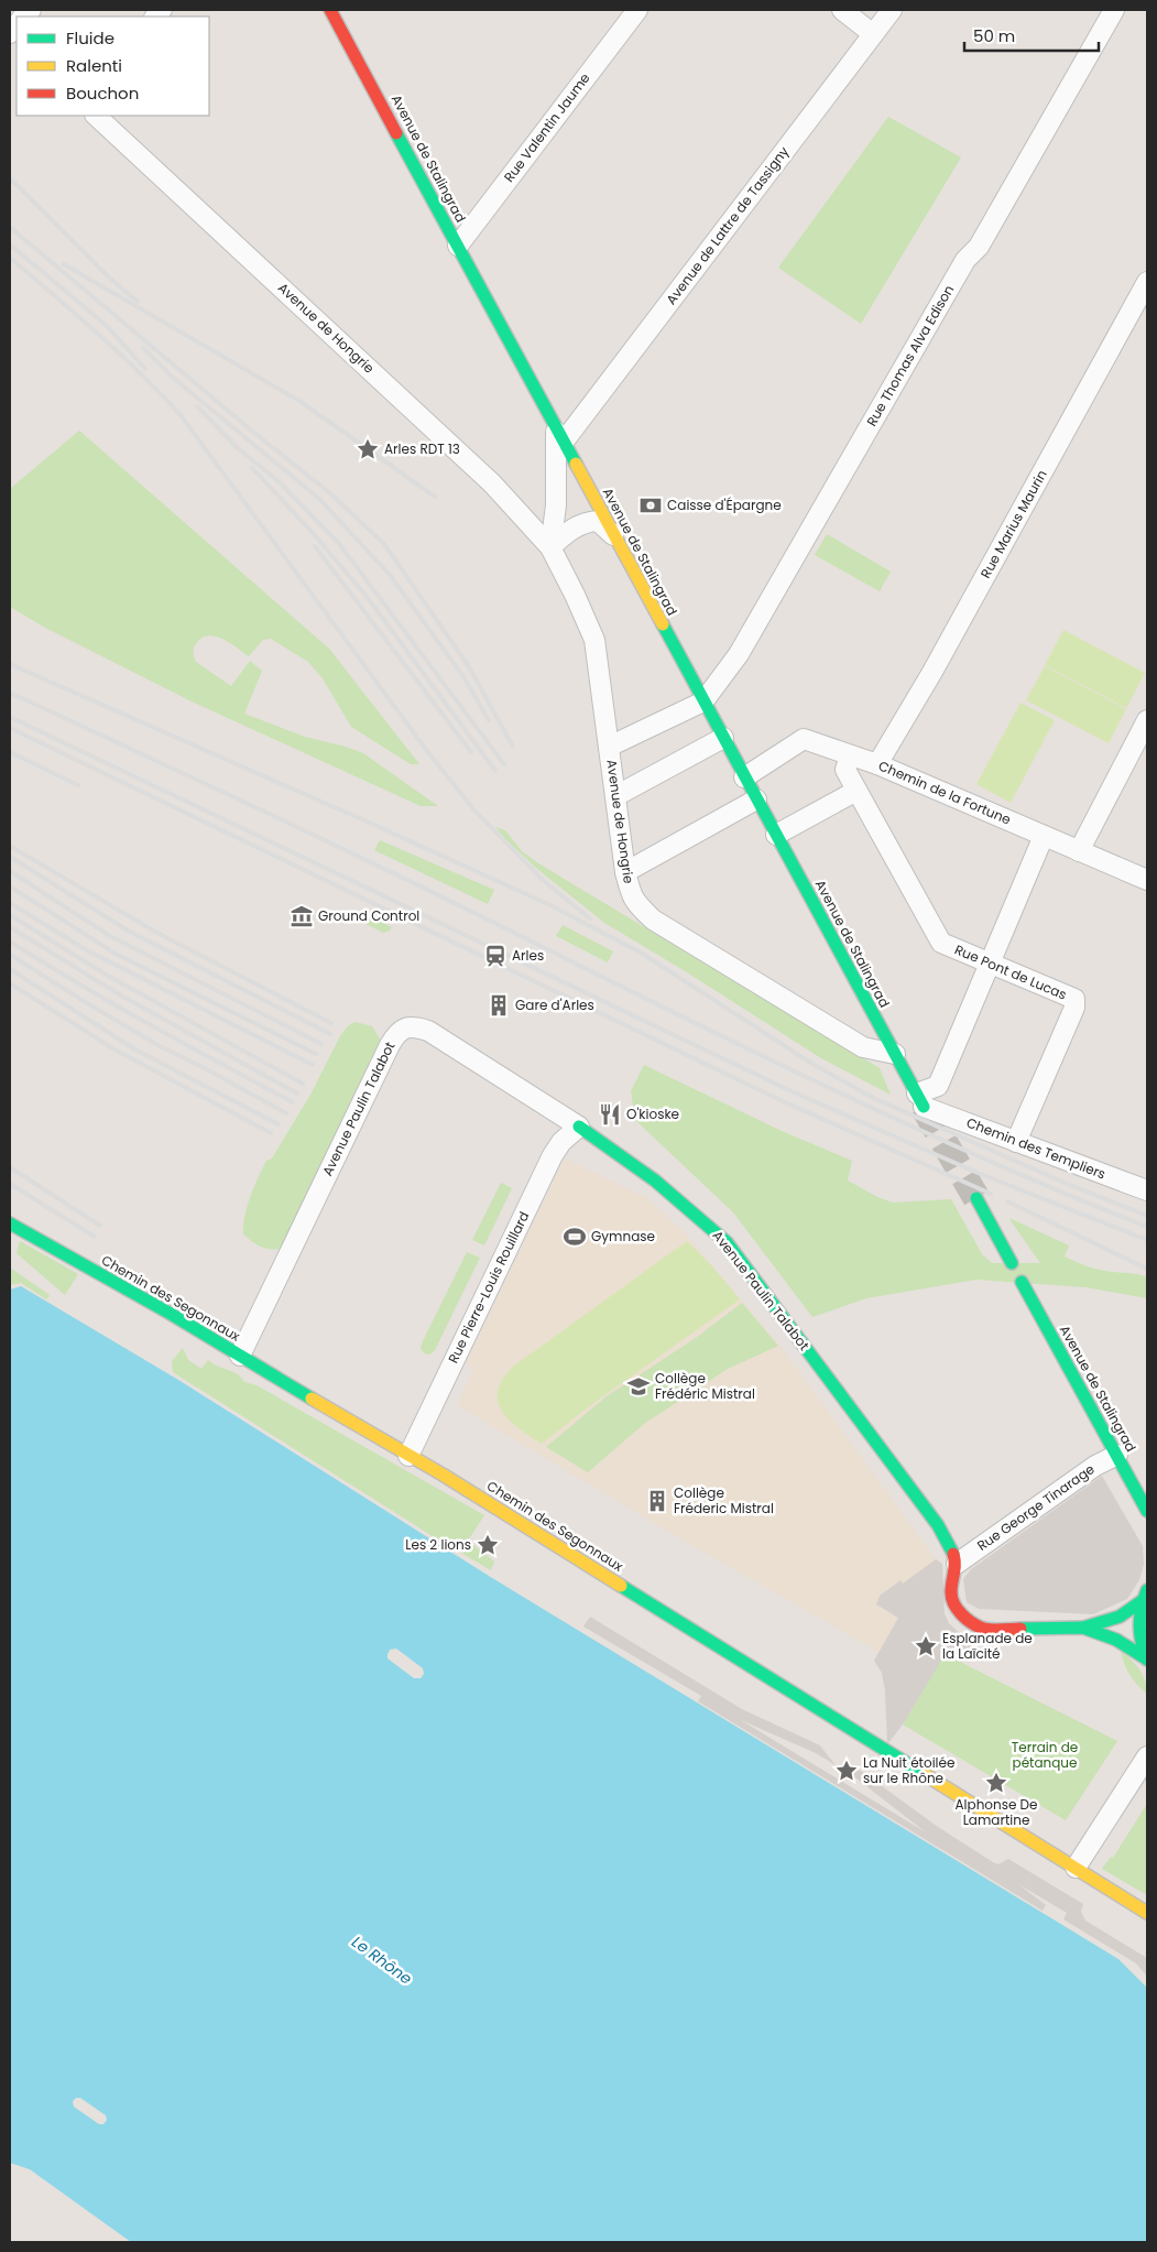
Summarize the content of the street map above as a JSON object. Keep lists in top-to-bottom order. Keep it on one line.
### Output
{"streets":{"street":["Rue Valentin Jaume","Avenue de Stalingrad","Avenue de Lattre de Tassigny","Avenue de Hongrie","Rue Thomas Alva Edison","Rue Marius Maurin","Chemin de la Fortune","Rue Pont de Lucas","Avenue Paulin Talabot","Chemin des Templiers","Rue Pierre-Louis Rouillard","Chemin des Segonnaux","Rue George Tinarage"]},"crossings":[["Rue Valentin Jaume","Avenue de Stalingrad"],["Avenue de Stalingrad","Avenue de Lattre de Tassigny"],["Avenue de Stalingrad","Avenue de Hongrie"],["Avenue de Stalingrad","Rue Thomas Alva Edison"],["Avenue de Stalingrad","Chemin de la Fortune"],["Avenue de Stalingrad","Chemin des Templiers"],["Avenue de Stalingrad","Rue George Tinarage"],["Rue Marius Maurin","Chemin de la Fortune"],["Chemin de la Fortune","Rue Pont de Lucas"],["Rue Pont de Lucas","Chemin des Templiers"],["Avenue Paulin Talabot","Rue Pierre-Louis Rouillard"],["Avenue Paulin Talabot","Chemin des Segonnaux"],["Avenue Paulin Talabot","Rue George Tinarage"],["Rue Pierre-Louis Rouillard","Chemin des Segonnaux"]],"water":["Le Rhône"],"parks":["Terrain de pétanque"],"places":{"place":["Arles RDT 13","Les 2 lions","Esplanade de la Laïcité","La Nuit étoilée sur le Rhône","Alphonse De Lamartine"],"bank":["Caisse d'Épargne"],"museum":["Ground Control"],"station":["Arles"],"building":["Gare d'Arles","Collège Fréderic Mistral"],"restaurant":["O'kioske"],"sports":["Gymnase"],"school or university":["Collège Frédéric Mistral"]},"legend":["Fluide","Ralenti","Bouchon"],"scale_bar":"50 m"}
